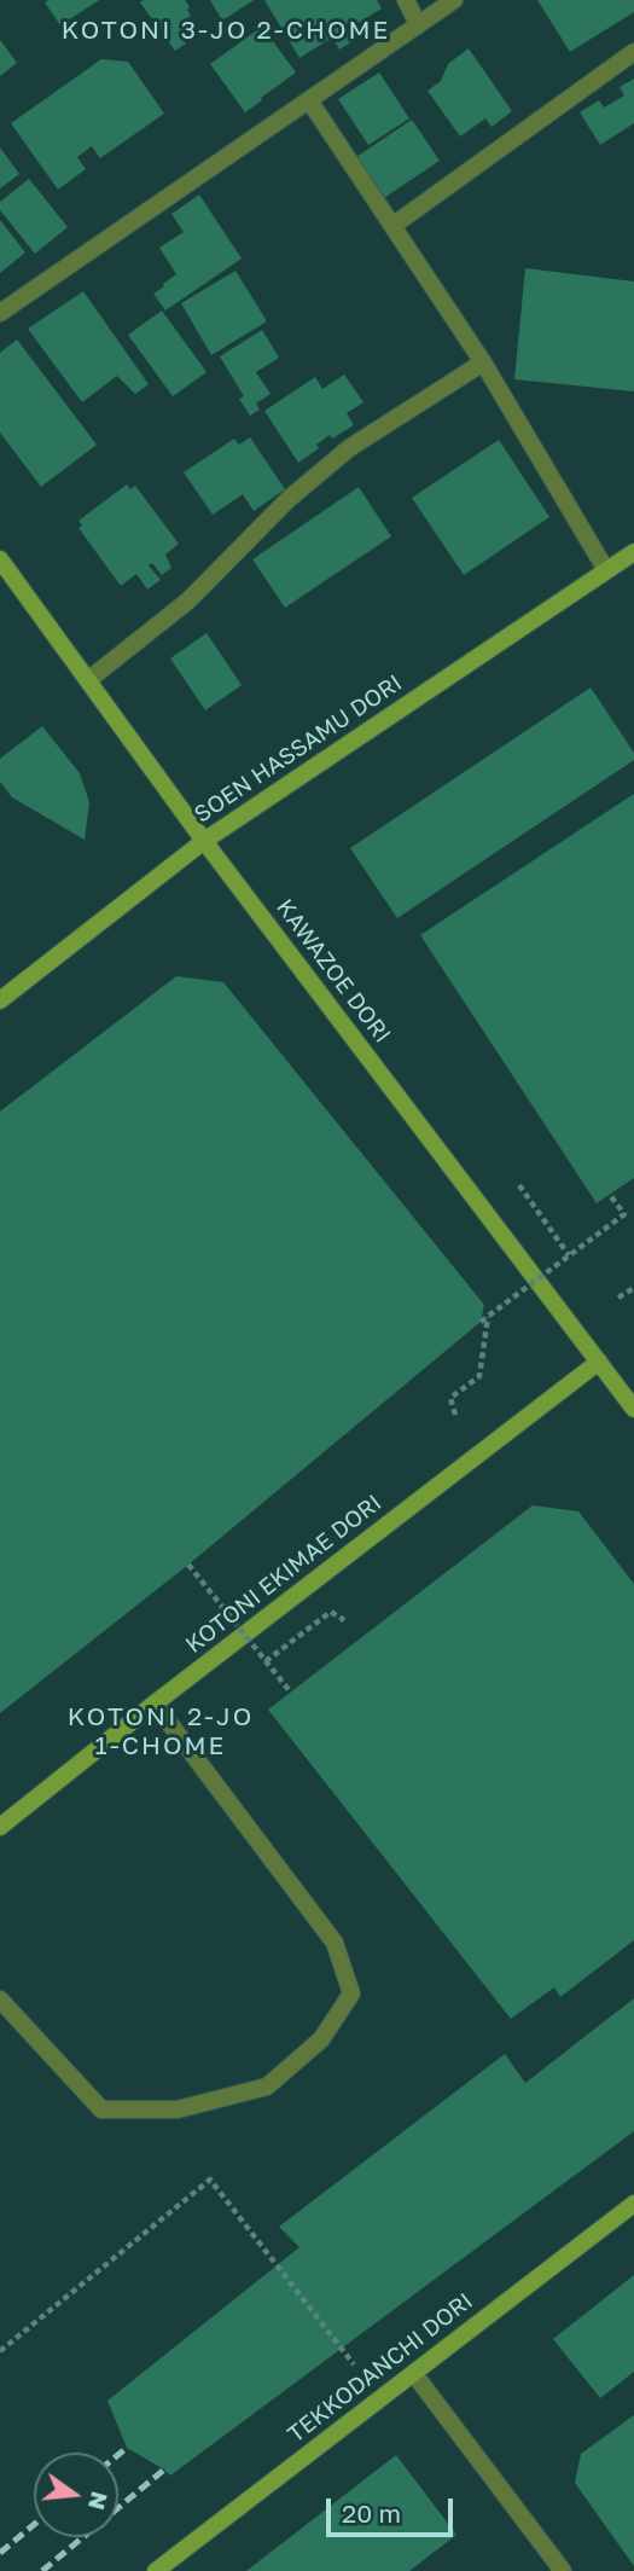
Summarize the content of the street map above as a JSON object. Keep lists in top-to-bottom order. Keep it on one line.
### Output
{"streets":{"street":["SOEN HASSAMU DORI","KAWAZOE DORI","KOTONI EKIMAE DORI","TEKKODANCHI DORI"]},"crossings":[["SOEN HASSAMU DORI","KAWAZOE DORI"],["KAWAZOE DORI","KOTONI EKIMAE DORI"]],"districts":["KOTONI 3-JO 2-CHOME","KOTONI 2-JO 1-CHOME"],"scale_bar":"20 m","north":"right"}
